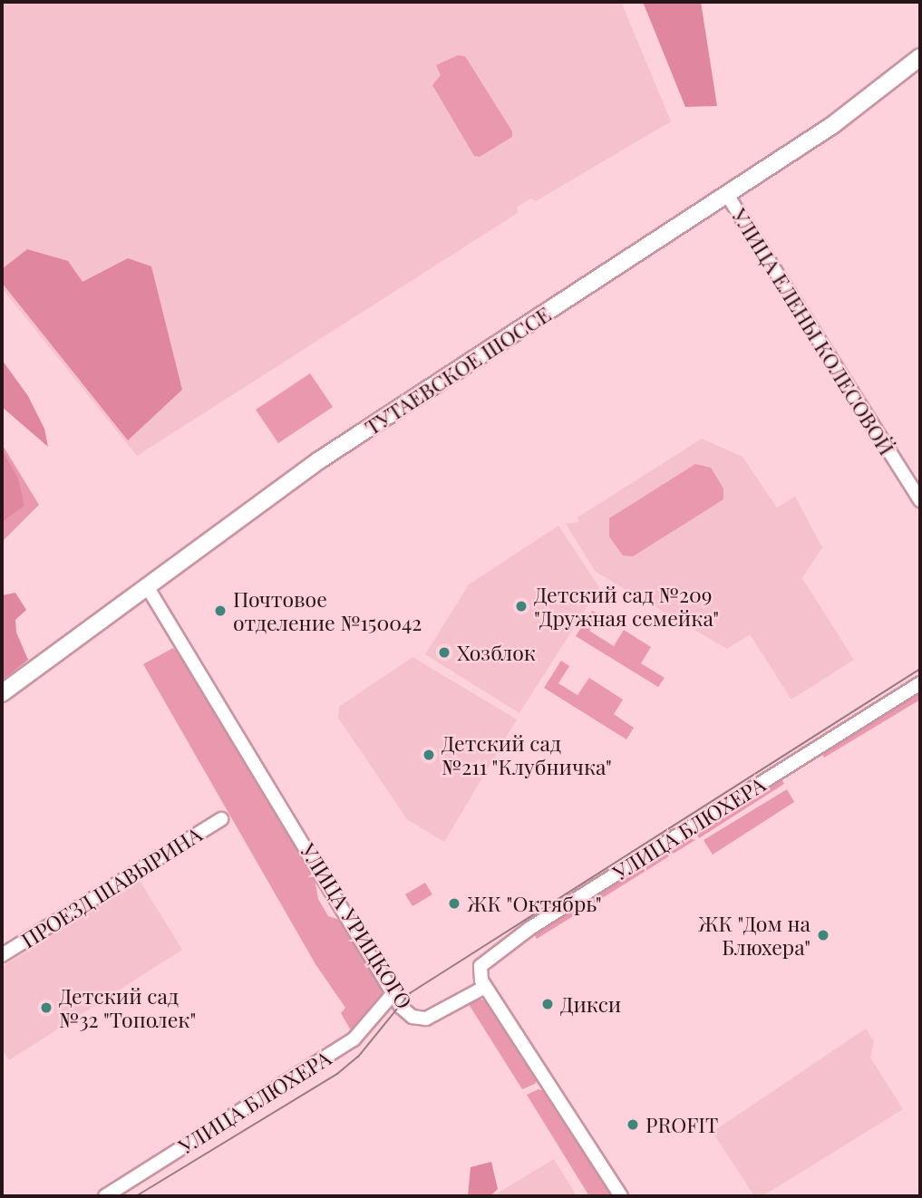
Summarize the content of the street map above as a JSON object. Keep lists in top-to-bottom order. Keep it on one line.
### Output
{"streets":{"main road":["ТУТАЕВСКОЕ ШОССЕ"],"street":["УЛИЦА ЕЛЕНЫ КОЛЕСОВОЙ","УЛИЦА БЛЮХЕРА","ПРОЕЗД ШАВЫРИНА","УЛИЦА УРИЦКОГО"]},"crossings":[["УЛИЦА ЕЛЕНЫ КОЛЕСОВОЙ","ТУТАЕВСКОЕ ШОССЕ"],["ТУТАЕВСКОЕ ШОССЕ","УЛИЦА УРИЦКОГО"],["УЛИЦА БЛЮХЕРА","УЛИЦА УРИЦКОГО"]],"places":["Детский сад №209 \"Дружная семейка\"","Почтовое отделение №150042","Хозблок","Детский сад №211 \"Клубничка\"","ЖК \"Октябрь\"","ЖК \"Дом на Блюхера\"","Дикси","Детский сад №32 \"Тополек\"","PROFIT"]}
